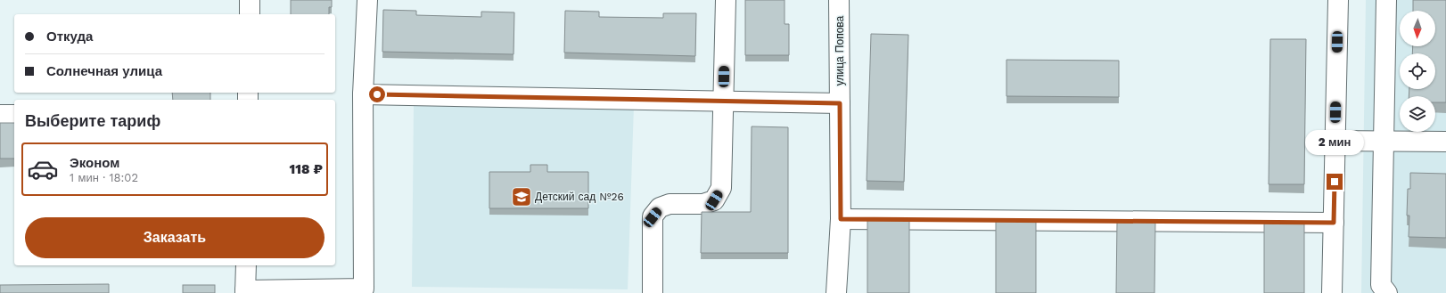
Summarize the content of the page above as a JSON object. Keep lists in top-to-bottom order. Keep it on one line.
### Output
{"streets":{"street":["улица Попова"]},"places":{"school or university":["Детский сад №26"]},"north":"bottom","page":{"banner":["Откуда","Солнечная улица"],"heading":"Выберите тариф","bubble":"2 мин","list":[{"name":"Эконом","note":"1 мин · 18:02","value":"118 ₽"}],"buttons":"Заказать"}}
